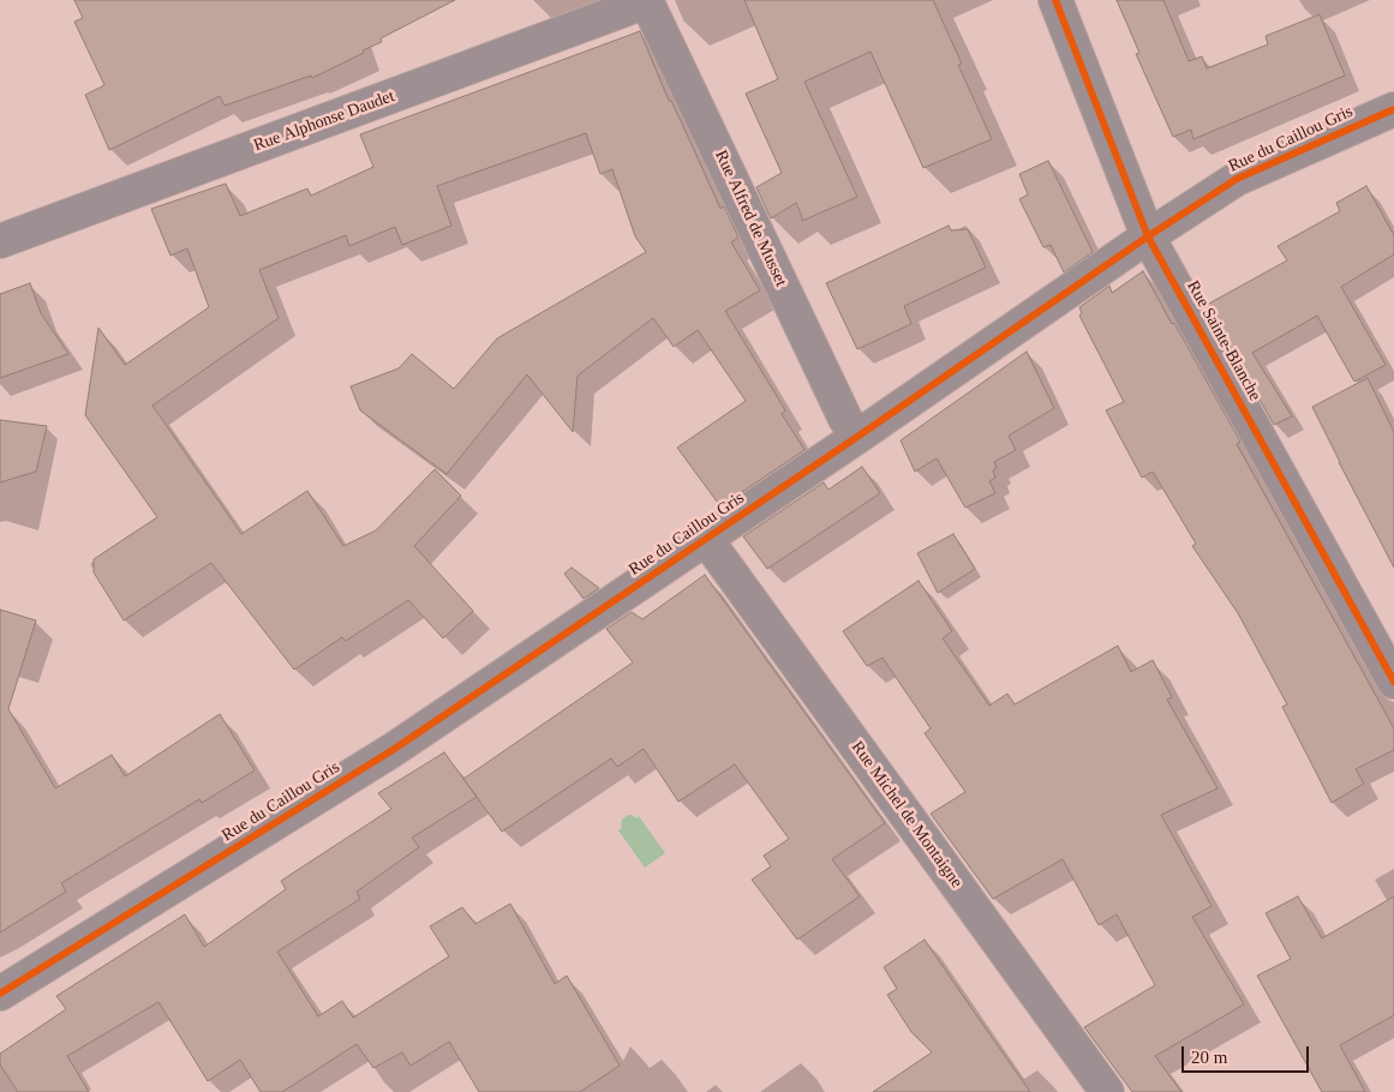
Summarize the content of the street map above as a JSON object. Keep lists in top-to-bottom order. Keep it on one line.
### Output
{"streets":{"street":["Rue Alphonse Daudet","Rue du Caillou Gris","Rue Alfred de Musset","Rue Sainte-Blanche","Rue Michel de Montaigne"]},"crossings":[["Rue Alphonse Daudet","Rue Alfred de Musset"],["Rue du Caillou Gris","Rue Alfred de Musset"],["Rue du Caillou Gris","Rue Sainte-Blanche"],["Rue du Caillou Gris","Rue Michel de Montaigne"]],"scale_bar":"20 m"}
